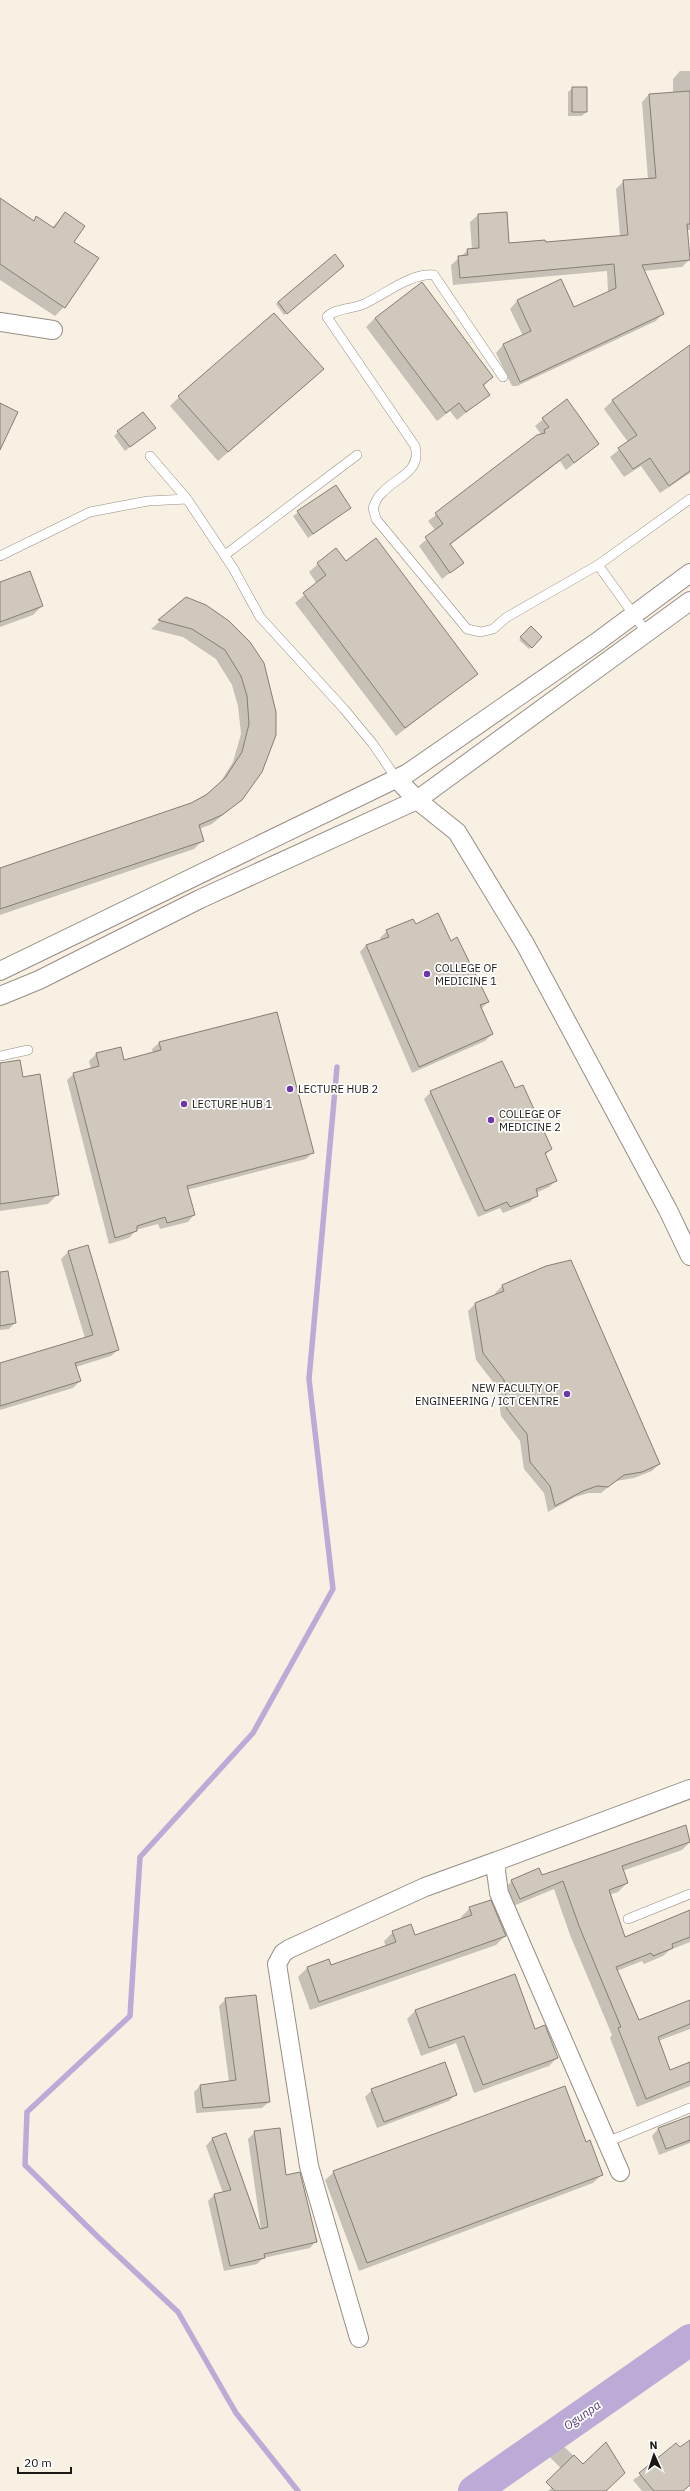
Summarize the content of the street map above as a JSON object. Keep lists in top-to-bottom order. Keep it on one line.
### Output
{"water":["Ogunpa"],"places":["COLLEGE OF MEDICINE 1","LECTURE HUB 2","LECTURE HUB 1","COLLEGE OF MEDICINE 2","NEW FACULTY OF ENGINEERING / ICT CENTRE"],"scale_bar":"20 m","north":"top"}
